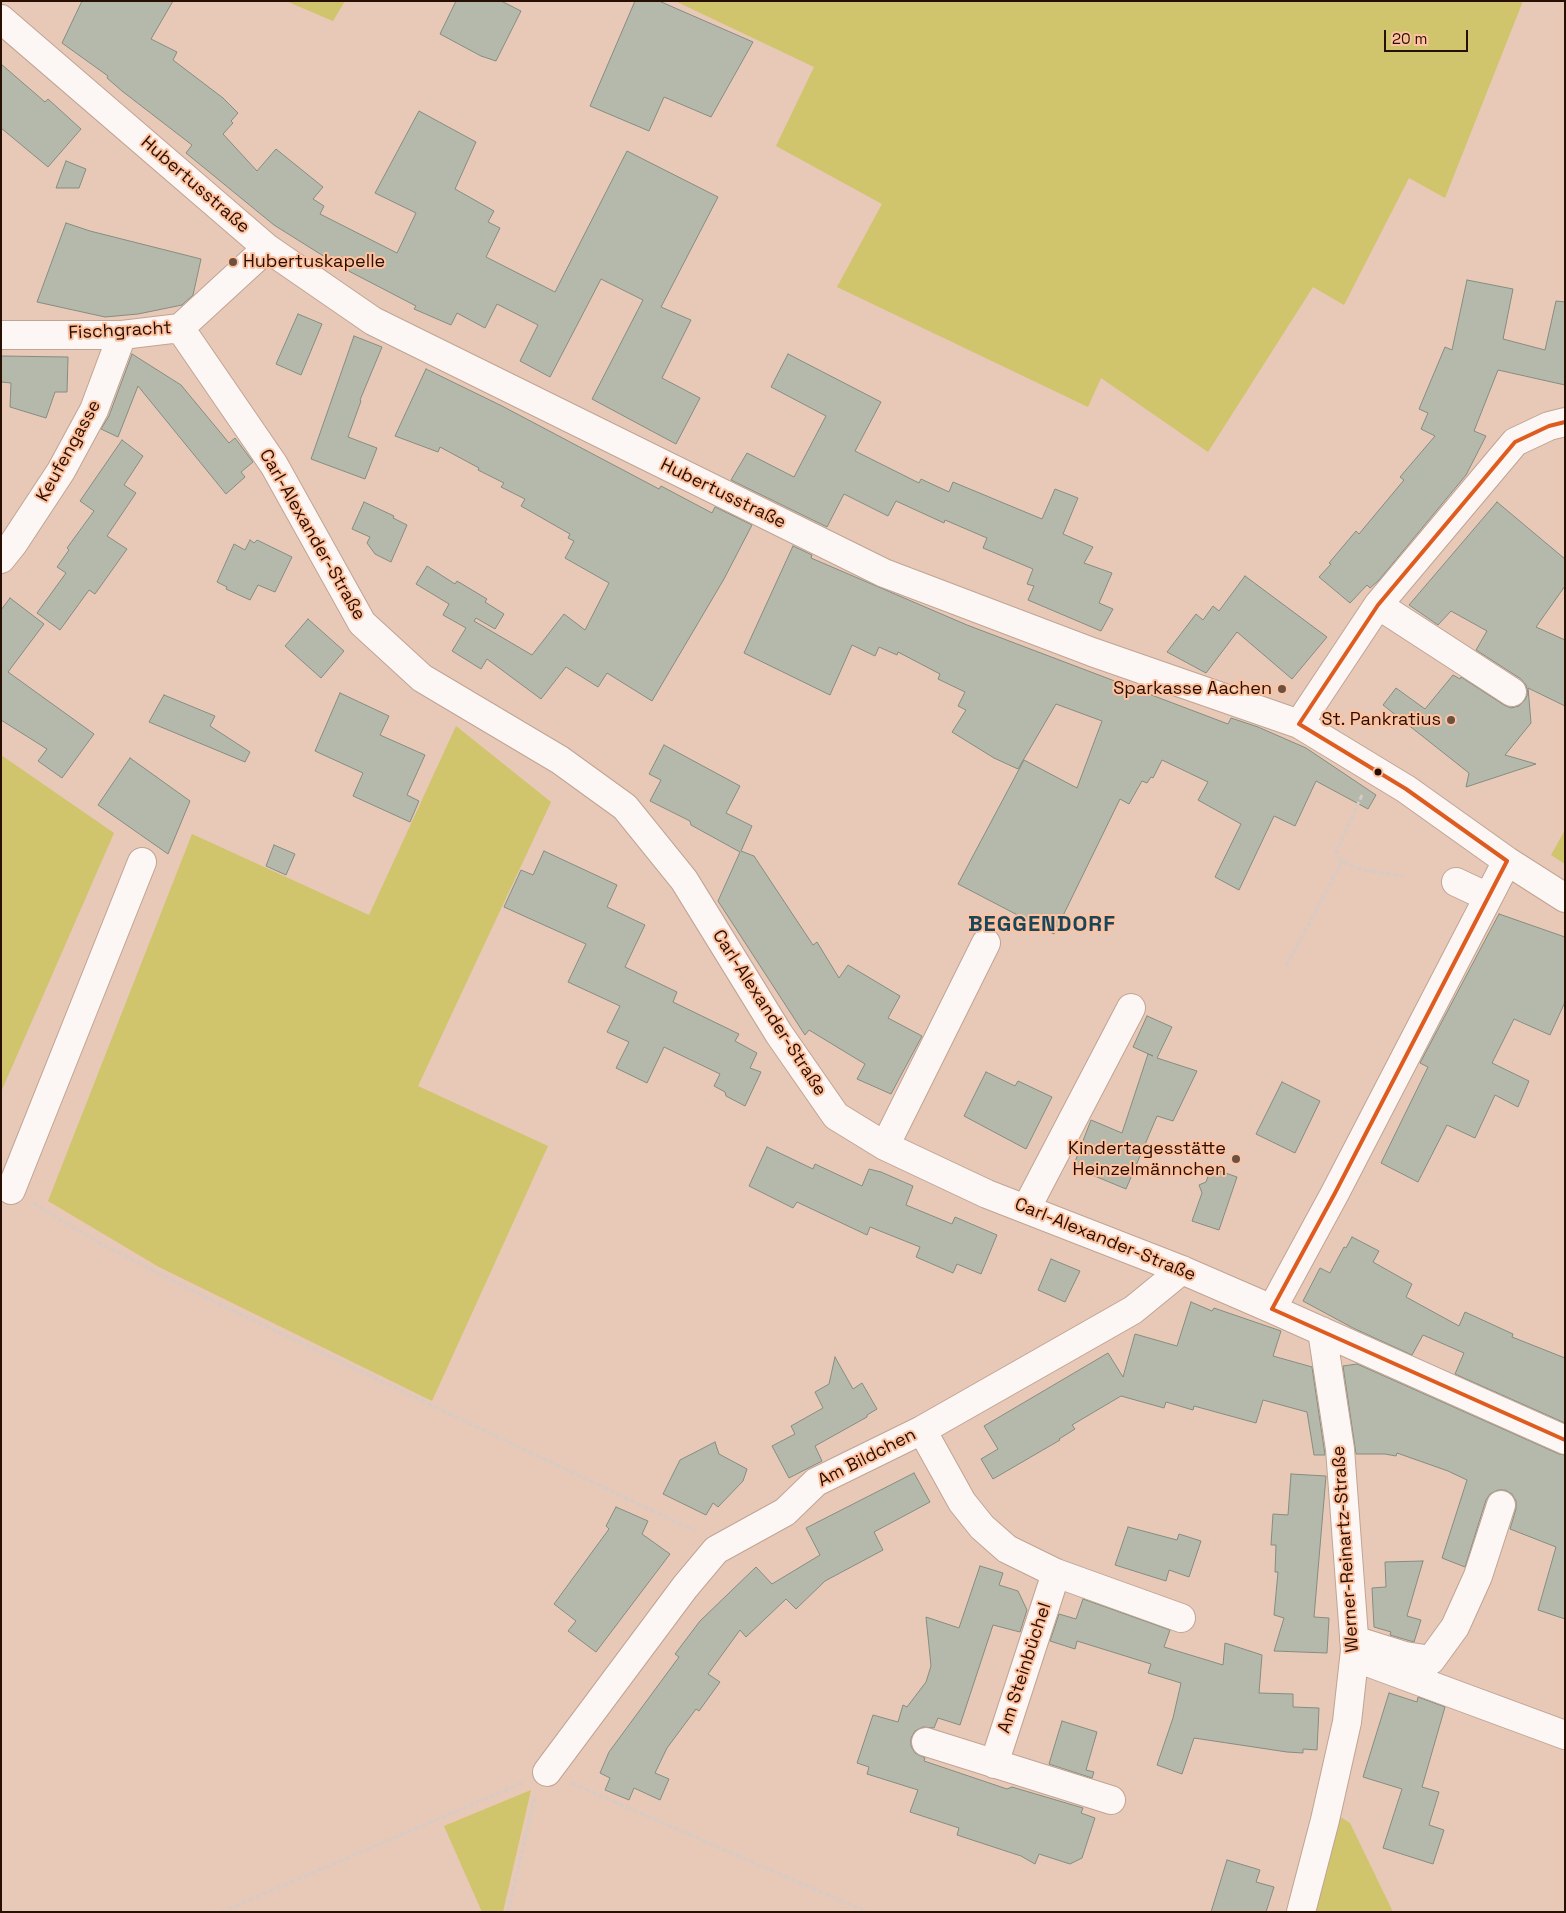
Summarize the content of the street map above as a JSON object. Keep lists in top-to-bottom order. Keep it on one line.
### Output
{"streets":{"street":["Hubertusstraße","Fischgracht","Keufengasse","Carl-Alexander-Straße","Am Bildchen","Werner-Reinartz-Straße","Am Steinbüchel"]},"crossings":[["Hubertusstraße","Fischgracht"],["Fischgracht","Keufengasse"],["Fischgracht","Carl-Alexander-Straße"],["Carl-Alexander-Straße","Am Bildchen"],["Carl-Alexander-Straße","Werner-Reinartz-Straße"]],"districts":["BEGGENDORF"],"places":["Hubertuskapelle","Sparkasse Aachen","St. Pankratius","Kindertagesstätte Heinzelmännchen"],"scale_bar":"20 m"}
